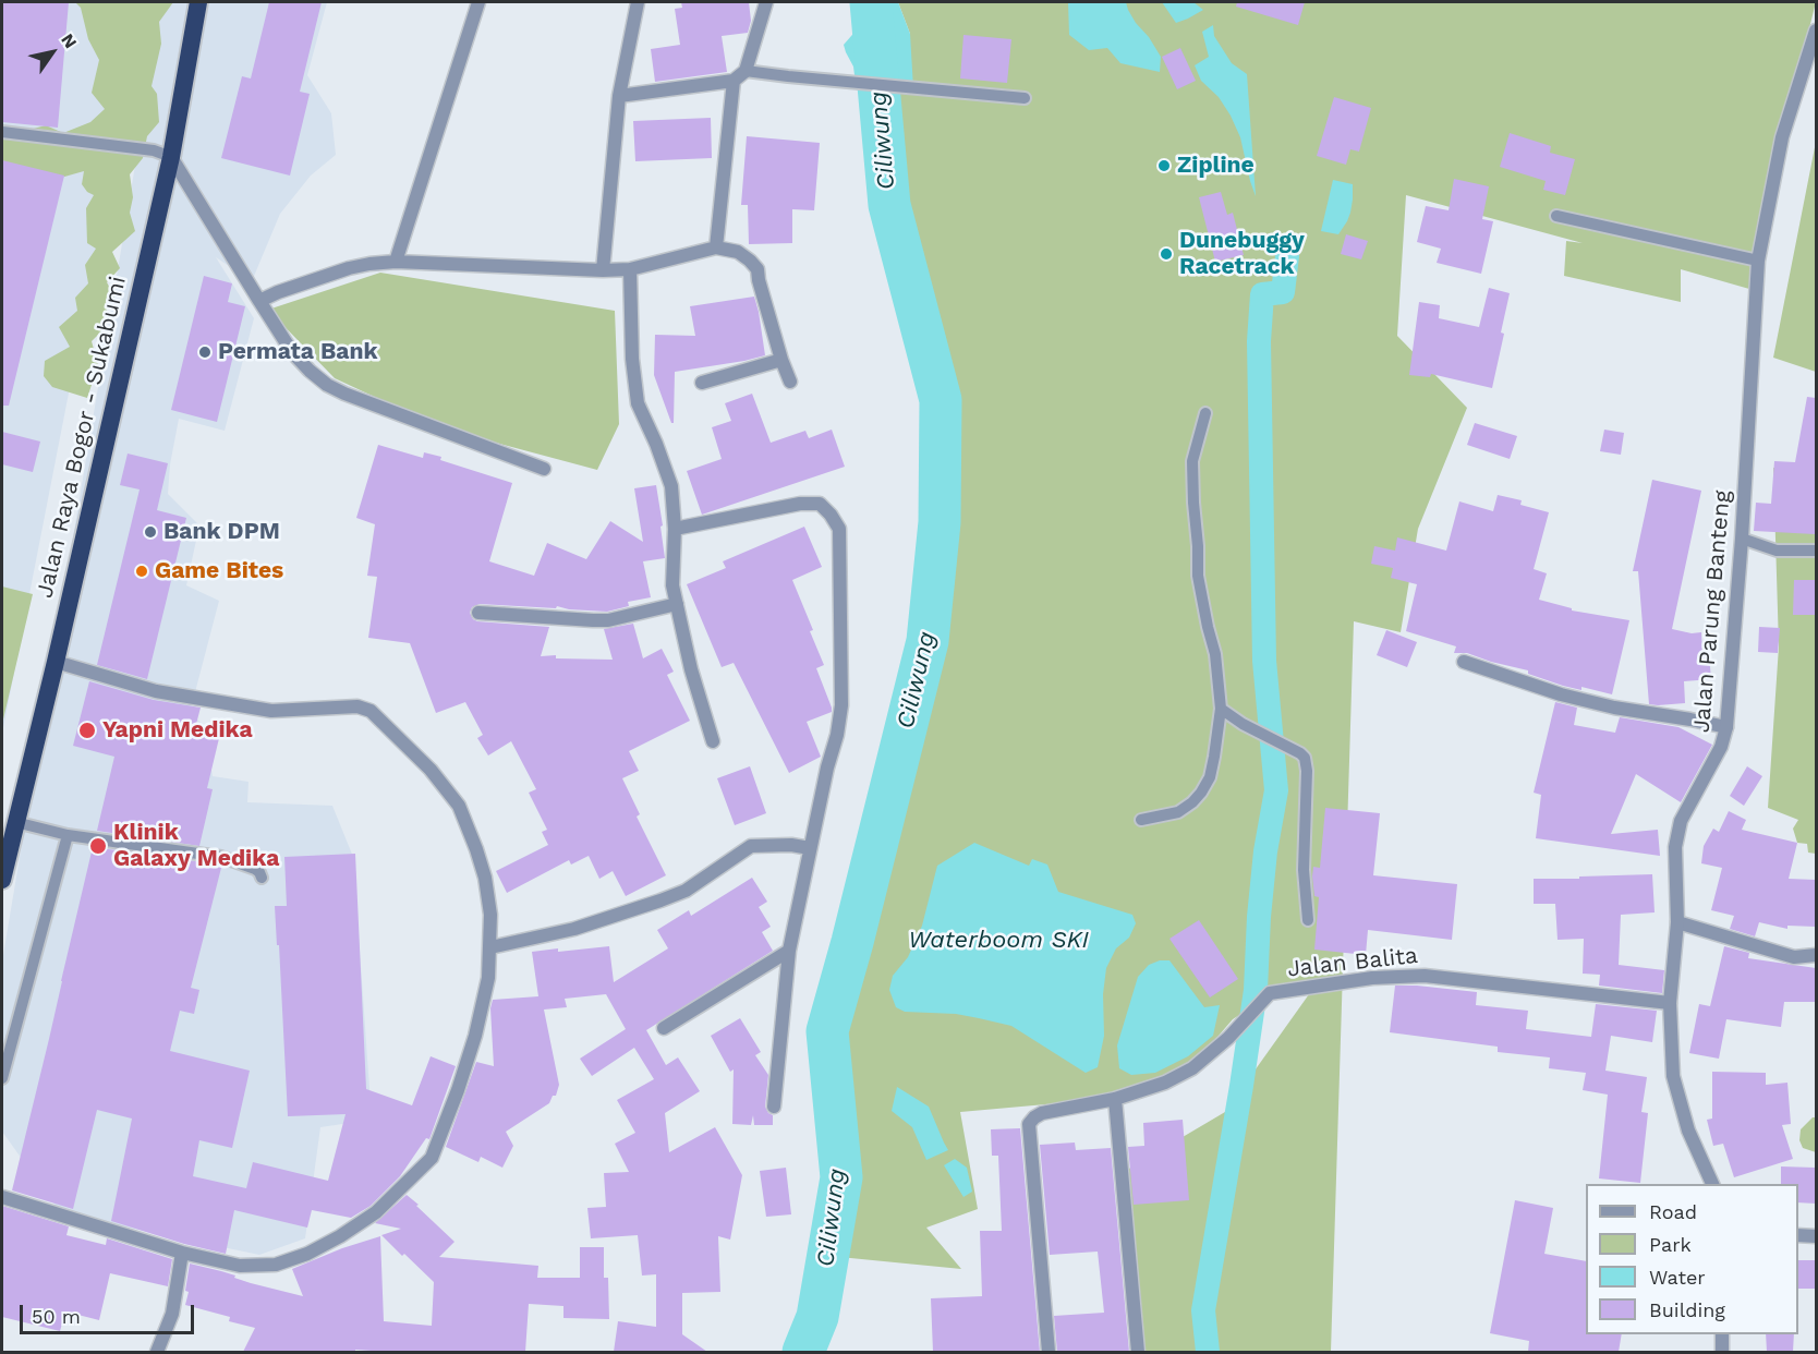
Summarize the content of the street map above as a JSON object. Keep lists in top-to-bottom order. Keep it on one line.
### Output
{"streets":{"highway":["Jalan Raya Bogor - Sukabumi"],"street":["Jalan Parung Banteng","Jalan Balita"]},"crossings":[["Jalan Parung Banteng","Jalan Balita"]],"water":["Ciliwung","Waterboom SKI"],"places":["Zipline","Dunebuggy Racetrack","Permata Bank","Bank DPM","Game Bites","Yapni Medika","Klinik Galaxy Medika"],"legend":["Road","Park","Water","Building"],"scale_bar":"50 m","north":"top right"}
